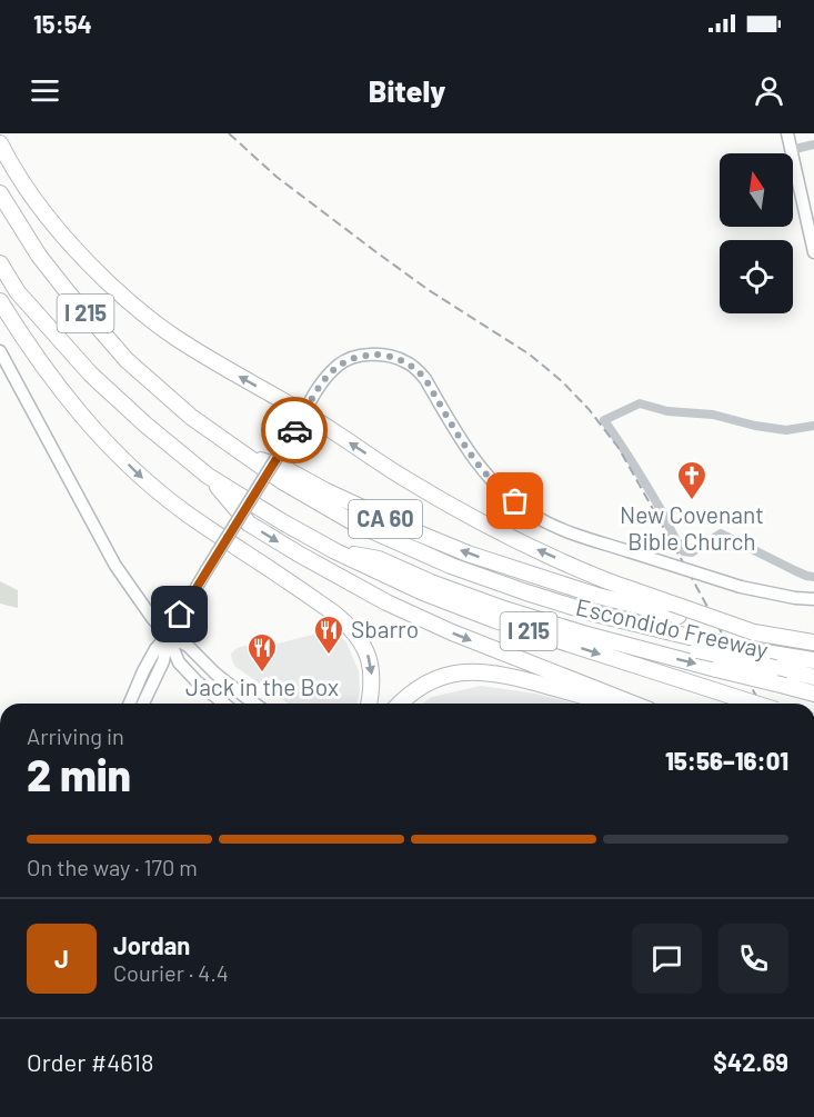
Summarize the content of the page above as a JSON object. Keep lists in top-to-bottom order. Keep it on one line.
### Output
{"streets":{"highway":["I 215","CA 60","Escondido Freeway"]},"crossings":[["CA 60","Escondido Freeway"]],"places":{"church":["New Covenant Bible Church"],"restaurant":["Sbarro","Jack in the Box"]},"north":"top","page":{"status":"15:54","header":"Bitely","heading":["2 min","Arriving in","15:56–16:01"],"panel":["Jordan","Courier · 4.4","Order #4618","$42.69"],"bar":"On the way · 170 m","round":"J"}}
